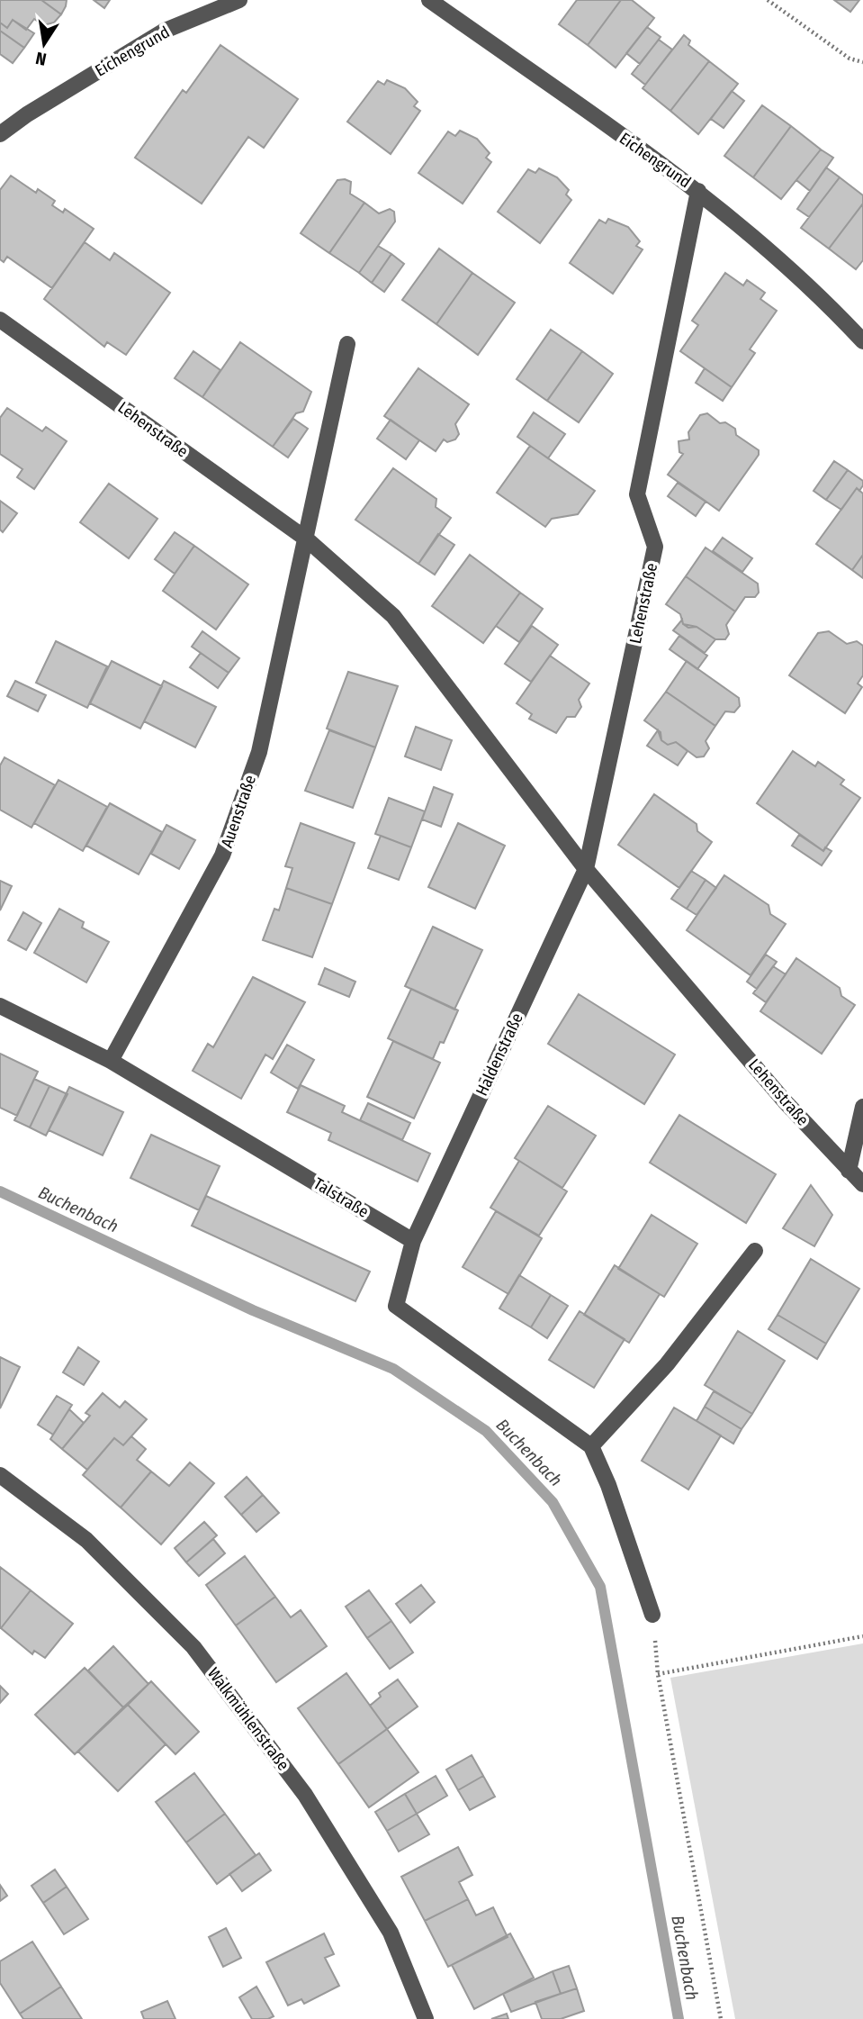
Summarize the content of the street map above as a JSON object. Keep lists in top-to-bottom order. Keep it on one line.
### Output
{"streets":{"street":["Eichengrund","Lehenstraße","Auenstraße","Haldenstraße","Talstraße","Walkmühlenstraße"]},"crossings":[["Eichengrund","Lehenstraße"],["Lehenstraße","Auenstraße"],["Lehenstraße","Haldenstraße"],["Auenstraße","Talstraße"],["Haldenstraße","Talstraße"]],"water":["Buchenbach"],"north":"bottom"}
